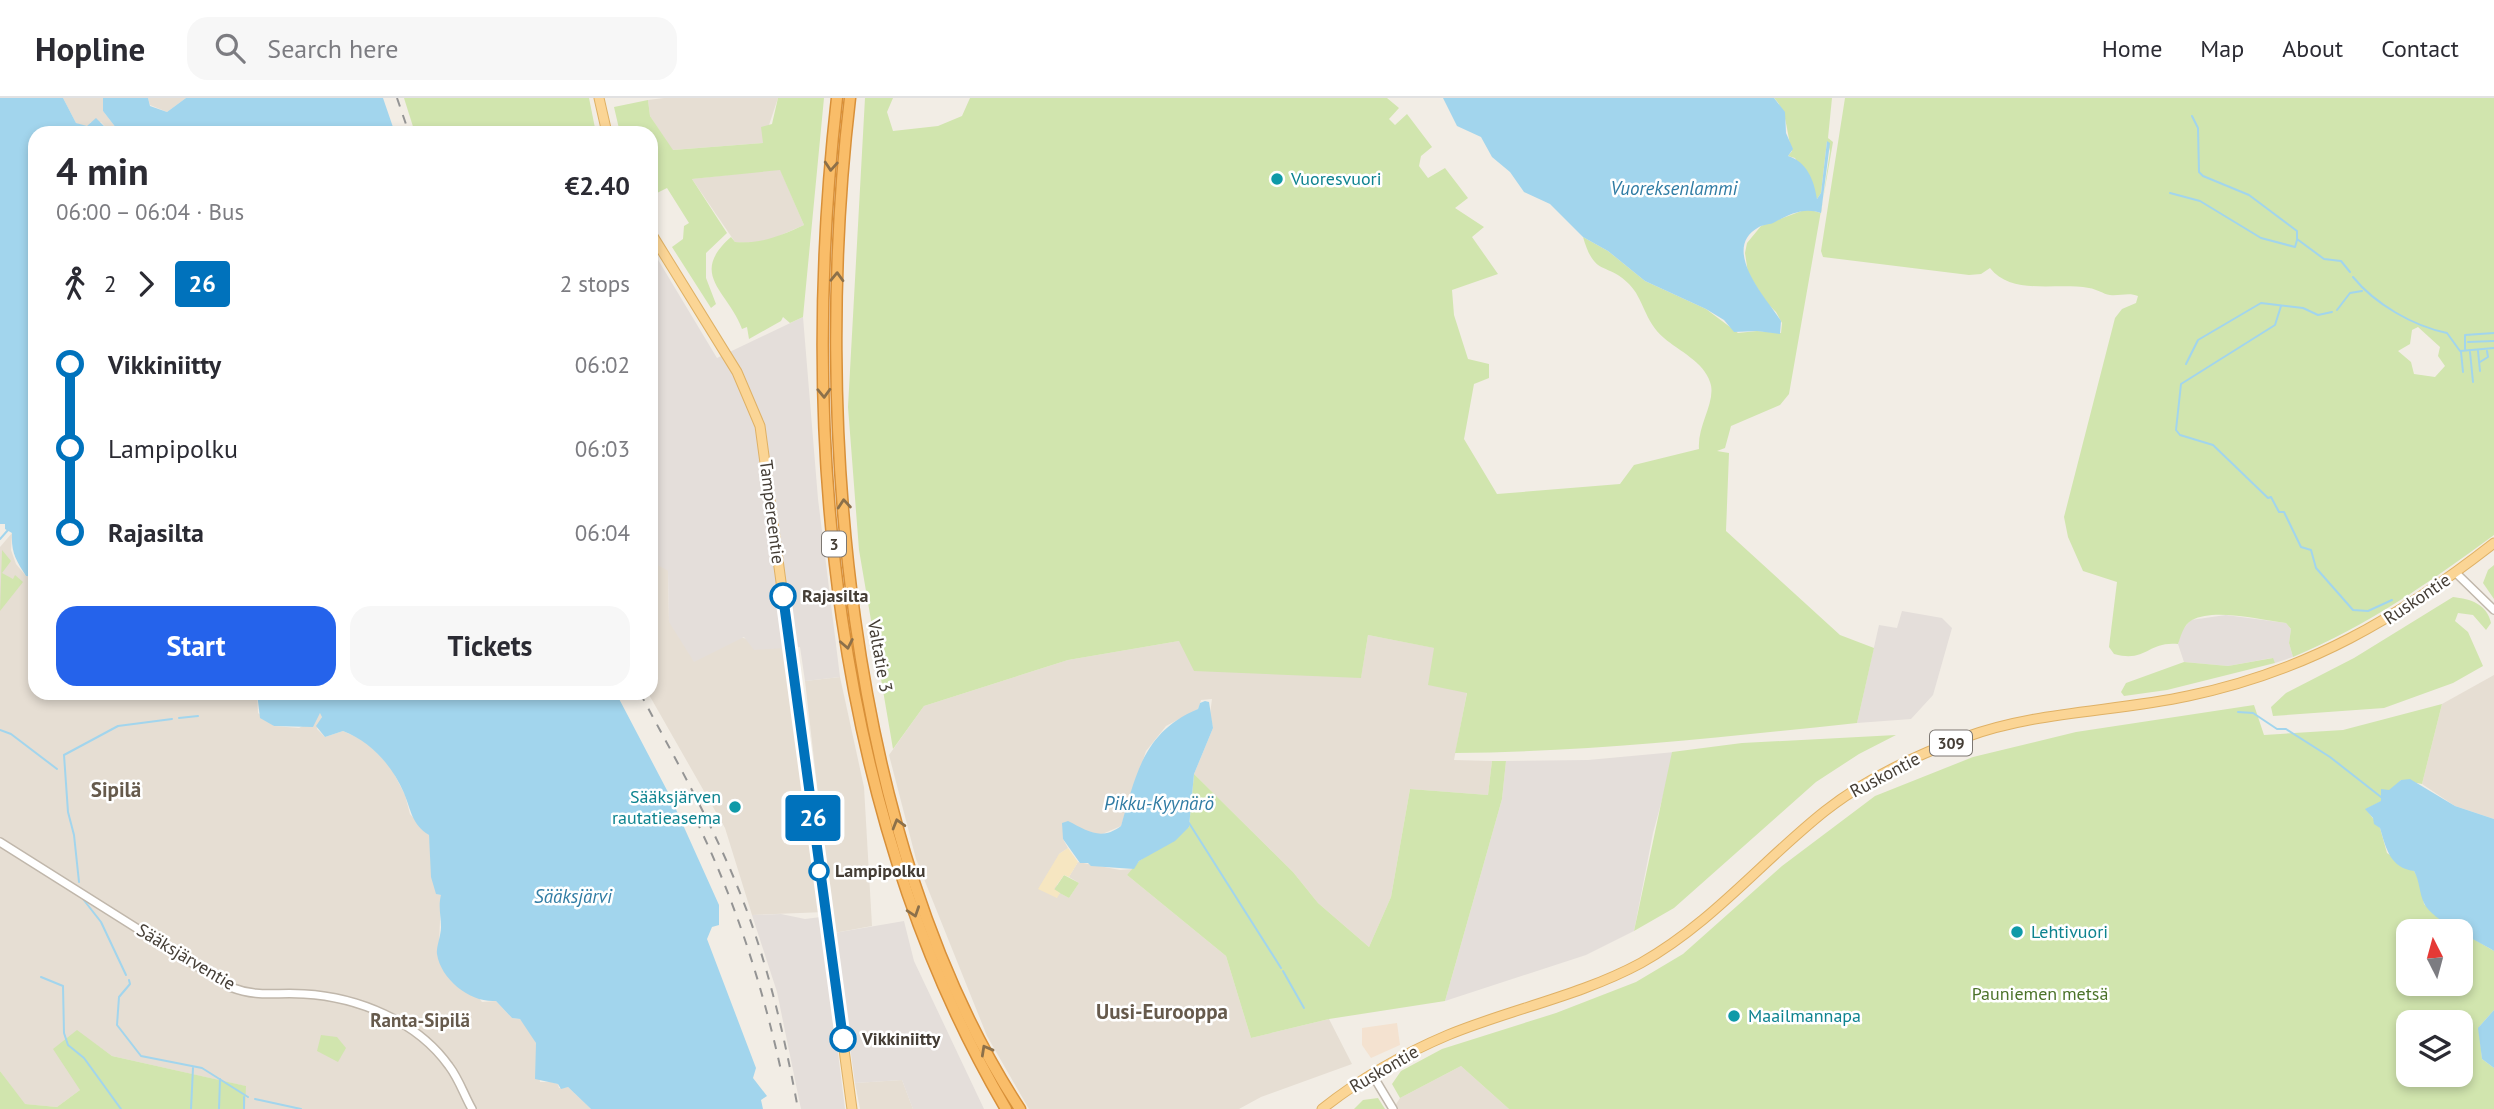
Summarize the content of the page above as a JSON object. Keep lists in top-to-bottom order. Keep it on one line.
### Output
{"streets":{"highway":["3","Valtatie 3"],"main road":["Tampereentie","Ruskontie","309"],"street":["Sääksjärventie"]},"districts":["Sipilä","Uusi-Eurooppa","Ranta-Sipilä"],"water":["Vuoreksenlammi","Pikku-Kyynärö","Sääksjärvi"],"parks":["Pauniemen metsä"],"places":["Vuoresvuori","Rajasilta","Sääksjärven rautatieasema","Lampipolku","Lehtivuori","Maailmannapa","Vikkiniitty"],"lines":["bus line 26"],"north":"top","page":{"header":"Hopline","search":"Search here","nav":["Home","Map","About","Contact"],"on_map":"26","heading":["4 min","06:00 – 06:04 · Bus","€2.40"],"legs":["2","26","2 stops"],"list":[{"name":"Vikkiniitty","value":"06:02"},{"name":"Lampipolku","value":"06:03"},{"name":"Rajasilta","value":"06:04"}],"buttons":["Start","Tickets"]}}
